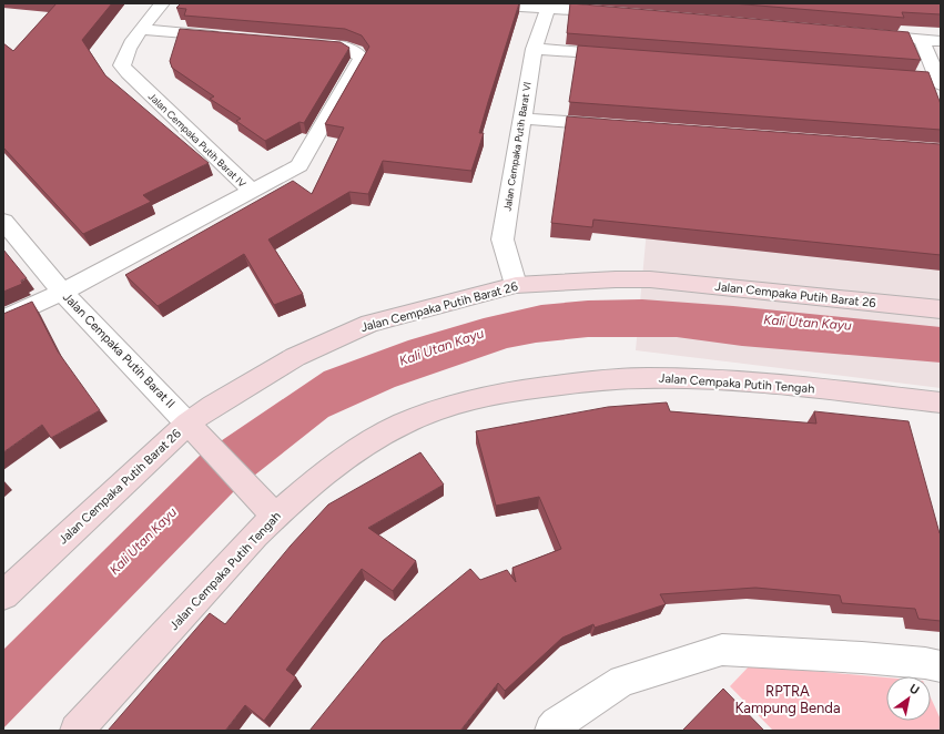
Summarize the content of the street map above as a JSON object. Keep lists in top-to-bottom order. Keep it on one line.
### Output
{"streets":{"street":["Jalan Cempaka Putih Barat IV","Jalan Cempaka Putih Barat VI","Jalan Cempaka Putih Barat 26","Jalan Cempaka Putih Barat II","Jalan Cempaka Putih Tengah"]},"crossings":[["Jalan Cempaka Putih Barat IV","Jalan Cempaka Putih Barat II"],["Jalan Cempaka Putih Barat VI","Jalan Cempaka Putih Barat 26"],["Jalan Cempaka Putih Barat 26","Jalan Cempaka Putih Barat II"],["Jalan Cempaka Putih Barat II","Jalan Cempaka Putih Tengah"]],"water":["Kali Utan Kayu"],"parks":["RPTRA Kampung Benda"],"north":"top right"}
